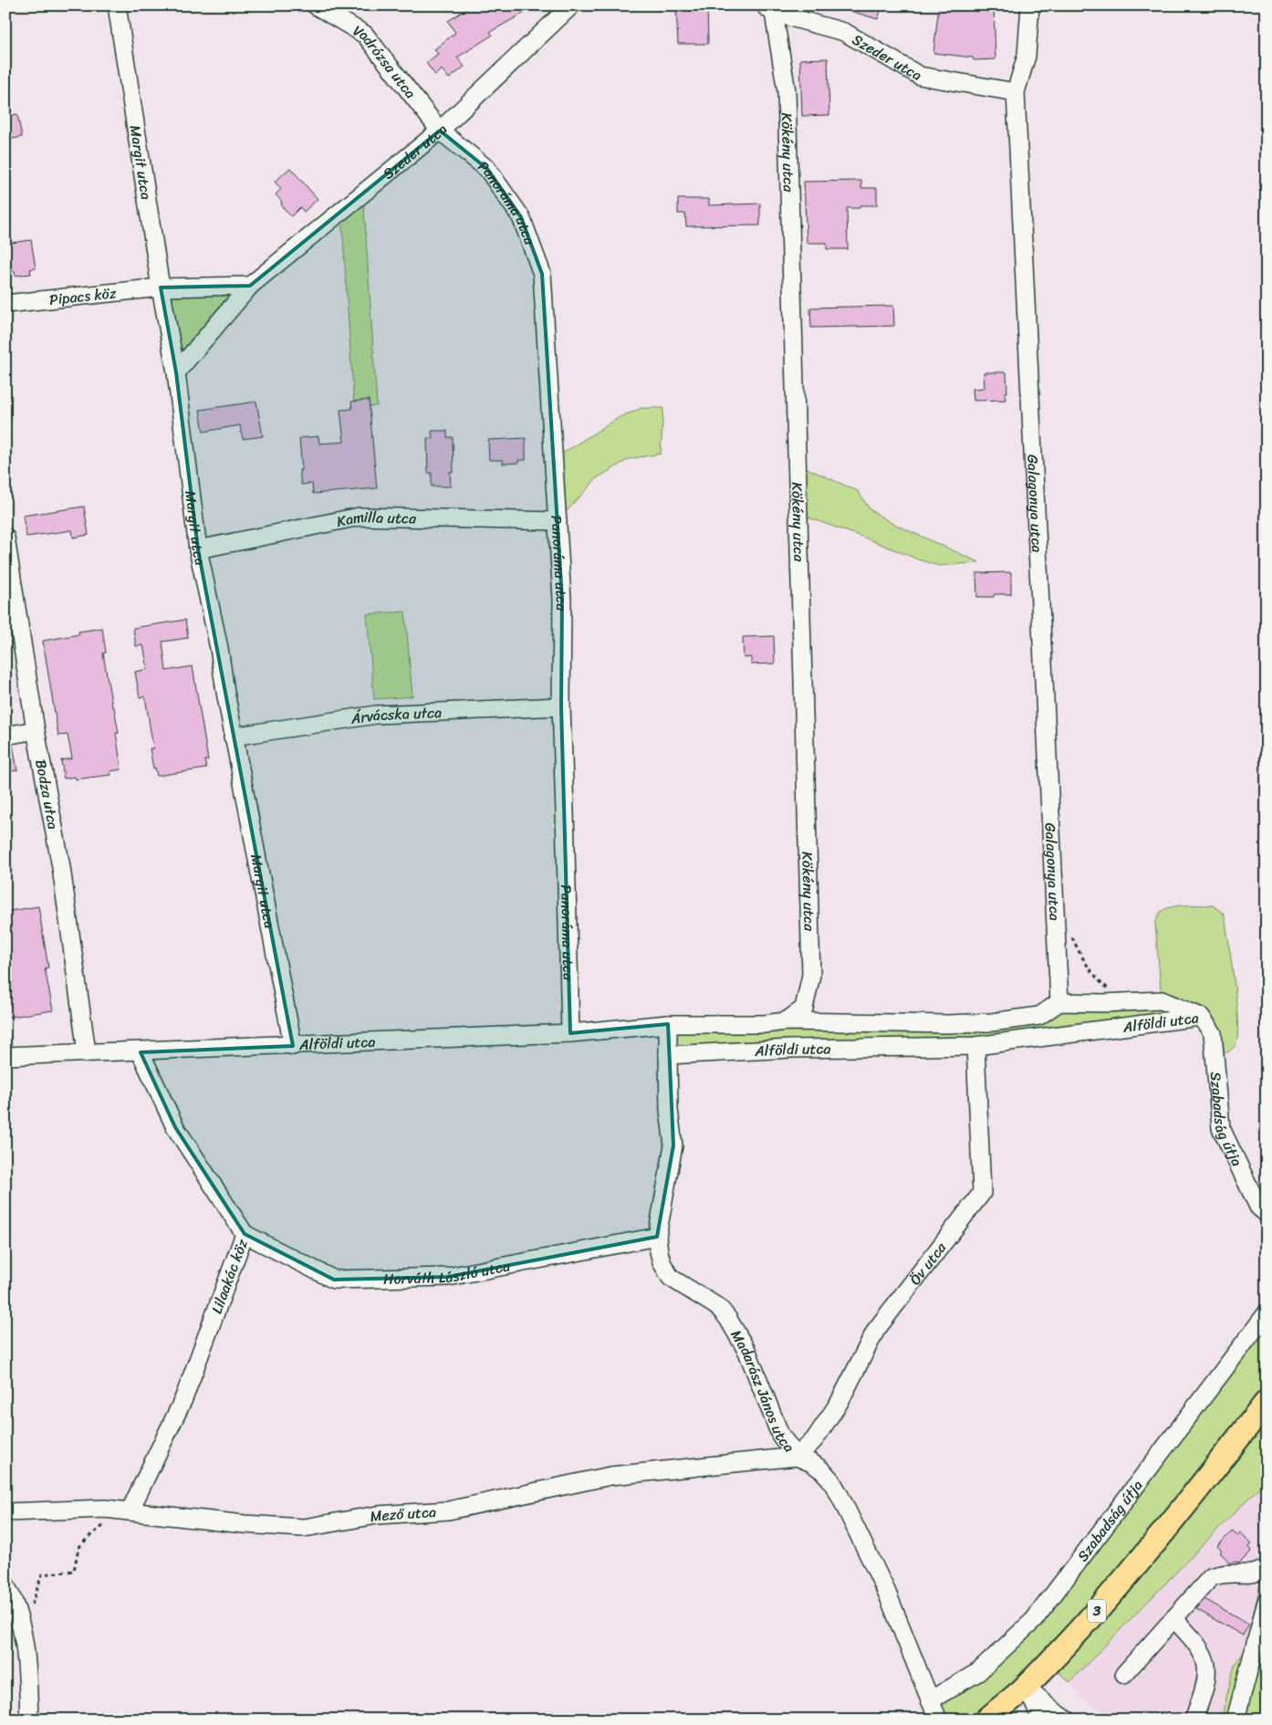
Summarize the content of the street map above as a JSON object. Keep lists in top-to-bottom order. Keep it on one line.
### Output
{"streets":{"main road":["3"],"street":["Szeder utca","Vadrózsa utca","Kökény utca","Margit utca","Panoráma utca","Pipacs köz","Galagonya utca","Kamilla utca","Árvácska utca","Bodza utca","Alföldi utca","Szabadság útja","Öv utca","Horváth László utca","Lilaakác köz","Madarász János utca","Mező utca"]},"crossings":[["Szeder utca","Vadrózsa utca"],["Szeder utca","Kökény utca"],["Szeder utca","Margit utca"],["Szeder utca","Panoráma utca"],["Szeder utca","Galagonya utca"],["Vadrózsa utca","Panoráma utca"],["Kökény utca","Alföldi utca"],["Margit utca","Pipacs köz"],["Margit utca","Kamilla utca"],["Margit utca","Árvácska utca"],["Margit utca","Alföldi utca"],["Panoráma utca","Kamilla utca"],["Panoráma utca","Árvácska utca"],["Panoráma utca","Alföldi utca"],["Galagonya utca","Alföldi utca"],["Bodza utca","Alföldi utca"],["Alföldi utca","Szabadság útja"],["Alföldi utca","Öv utca"],["Alföldi utca","Lilaakác köz"],["Alföldi utca","Madarász János utca"],["Szabadság útja","Madarász János utca"],["Öv utca","Madarász János utca"],["Öv utca","Mező utca"],["Horváth László utca","Lilaakác köz"],["Horváth László utca","Madarász János utca"],["Lilaakác köz","Mező utca"],["Madarász János utca","Mező utca"]]}
